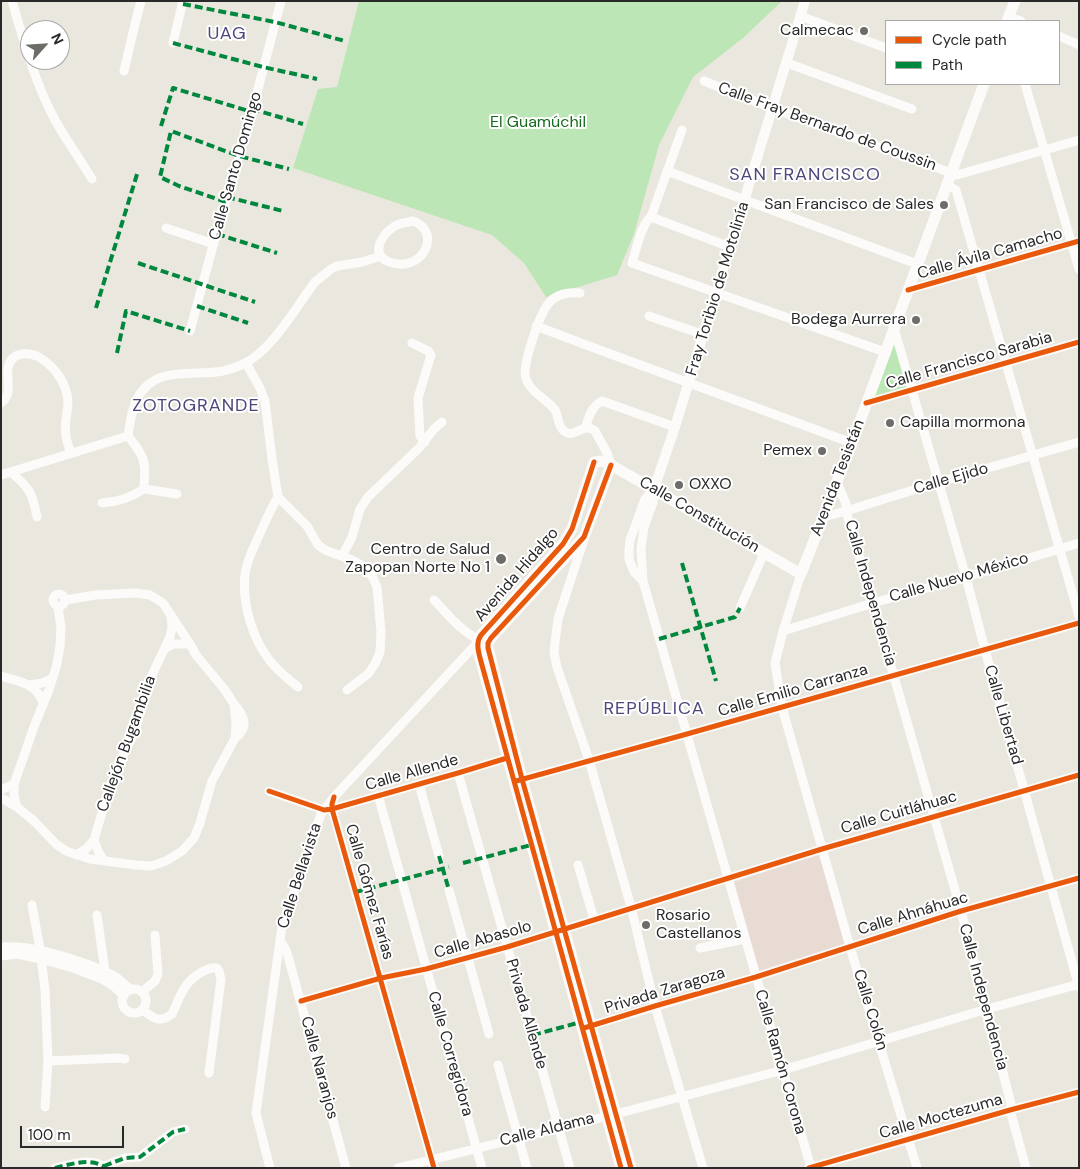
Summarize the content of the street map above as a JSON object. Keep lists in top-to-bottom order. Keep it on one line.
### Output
{"streets":{"main road":["Avenida Tesistán","Calle Constitución","Avenida Hidalgo"],"street":["Calle Fray Bernardo de Coussin","Calle Santo Domingo","Calle Ávila Camacho","Fray Toribio de Motolinía","Calle Francisco Sarabia","Calle Ejido","Calle Nuevo México","Calle Independencia","Calle Emilio Carranza","Calle Libertad","Callejón Bugambilia","Calle Allende","Calle Cuitláhuac","Calle Bellavista","Calle Gómez Farías","Calle Ahnáhuac","Calle Abasolo","Privada Zaragoza","Calle Colón","Privada Allende","Calle Corregidora","Calle Ramón Corona","Calle Naranjos","Calle Moctezuma","Calle Aldama"]},"crossings":[["Calle Fray Bernardo de Coussin","Fray Toribio de Motolinía"],["Calle Fray Bernardo de Coussin","Avenida Tesistán"],["Calle Ávila Camacho","Avenida Tesistán"],["Fray Toribio de Motolinía","Calle Constitución"],["Fray Toribio de Motolinía","Calle Ramón Corona"],["Calle Francisco Sarabia","Avenida Tesistán"],["Calle Francisco Sarabia","Calle Libertad"],["Avenida Tesistán","Calle Ejido"],["Avenida Tesistán","Calle Constitución"],["Avenida Tesistán","Calle Nuevo México"],["Avenida Tesistán","Calle Independencia"],["Avenida Tesistán","Calle Emilio Carranza"],["Avenida Tesistán","Calle Libertad"],["Avenida Tesistán","Calle Colón"],["Calle Ejido","Calle Independencia"],["Calle Ejido","Calle Libertad"],["Calle Constitución","Avenida Hidalgo"],["Calle Constitución","Calle Ramón Corona"],["Avenida Hidalgo","Calle Emilio Carranza"],["Avenida Hidalgo","Calle Allende"],["Avenida Hidalgo","Calle Bellavista"],["Avenida Hidalgo","Calle Abasolo"],["Avenida Hidalgo","Privada Zaragoza"],["Avenida Hidalgo","Calle Aldama"],["Calle Nuevo México","Calle Independencia"],["Calle Nuevo México","Calle Libertad"],["Calle Independencia","Calle Emilio Carranza"],["Calle Independencia","Calle Cuitláhuac"],["Calle Independencia","Calle Ahnáhuac"],["Calle Independencia","Calle Moctezuma"],["Calle Independencia","Calle Aldama"],["Calle Emilio Carranza","Calle Libertad"],["Calle Emilio Carranza","Calle Colón"],["Calle Emilio Carranza","Calle Ramón Corona"],["Calle Libertad","Calle Cuitláhuac"],["Calle Libertad","Calle Ahnáhuac"],["Calle Libertad","Calle Aldama"],["Calle Allende","Calle Bellavista"],["Calle Allende","Calle Gómez Farías"],["Calle Allende","Privada Allende"],["Calle Allende","Calle Corregidora"],["Calle Cuitláhuac","Calle Abasolo"],["Calle Cuitláhuac","Calle Colón"],["Calle Cuitláhuac","Calle Ramón Corona"],["Calle Bellavista","Calle Gómez Farías"],["Calle Bellavista","Calle Naranjos"],["Calle Gómez Farías","Calle Abasolo"],["Calle Gómez Farías","Calle Aldama"],["Calle Ahnáhuac","Privada Zaragoza"],["Calle Ahnáhuac","Calle Colón"],["Calle Ahnáhuac","Calle Ramón Corona"],["Calle Abasolo","Privada Allende"],["Calle Abasolo","Calle Corregidora"],["Calle Abasolo","Calle Ramón Corona"],["Calle Abasolo","Calle Naranjos"],["Privada Zaragoza","Calle Ramón Corona"],["Calle Colón","Calle Moctezuma"],["Calle Colón","Calle Aldama"],["Privada Allende","Calle Aldama"],["Calle Corregidora","Calle Aldama"],["Calle Ramón Corona","Calle Moctezuma"],["Calle Ramón Corona","Calle Aldama"]],"districts":["UAG","SAN FRANCISCO","ZOTOGRANDE","REPÚBLICA"],"parks":["El Guamúchil"],"places":["Calmecac","San Francisco de Sales","Bodega Aurrera","Capilla mormona","Pemex","OXXO","Centro de Salud Zapopan Norte No 1","Rosario Castellanos"],"legend":["Cycle path","Path"],"scale_bar":"100 m","north":"top right"}
